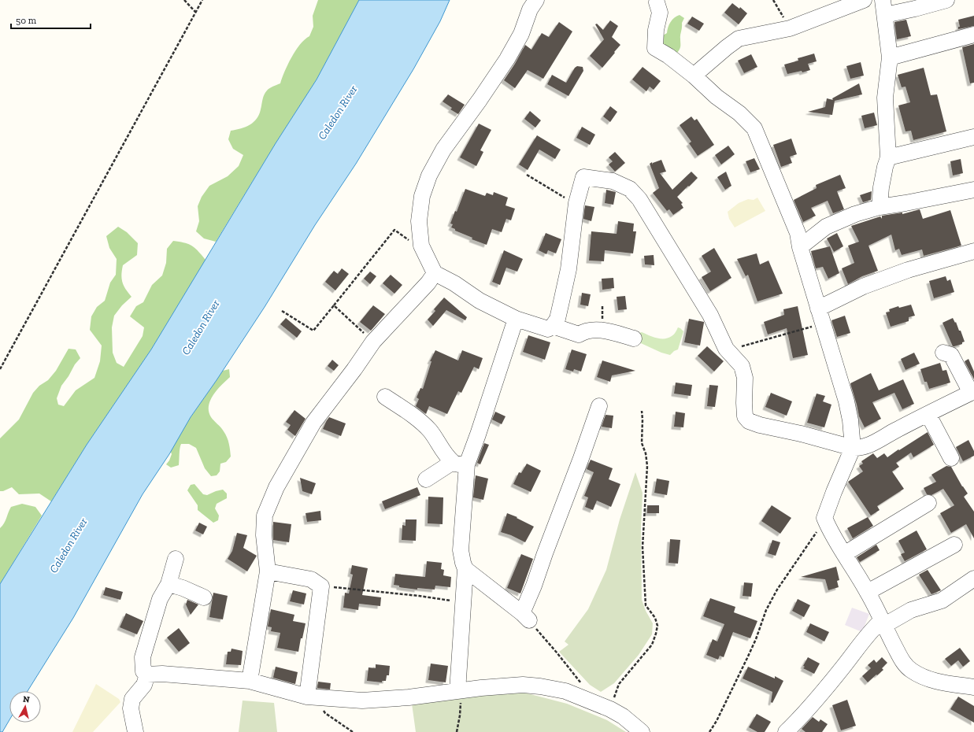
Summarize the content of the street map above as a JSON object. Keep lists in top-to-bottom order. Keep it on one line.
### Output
{"water":["Caledon River"],"scale_bar":"50 m","north":"top"}
